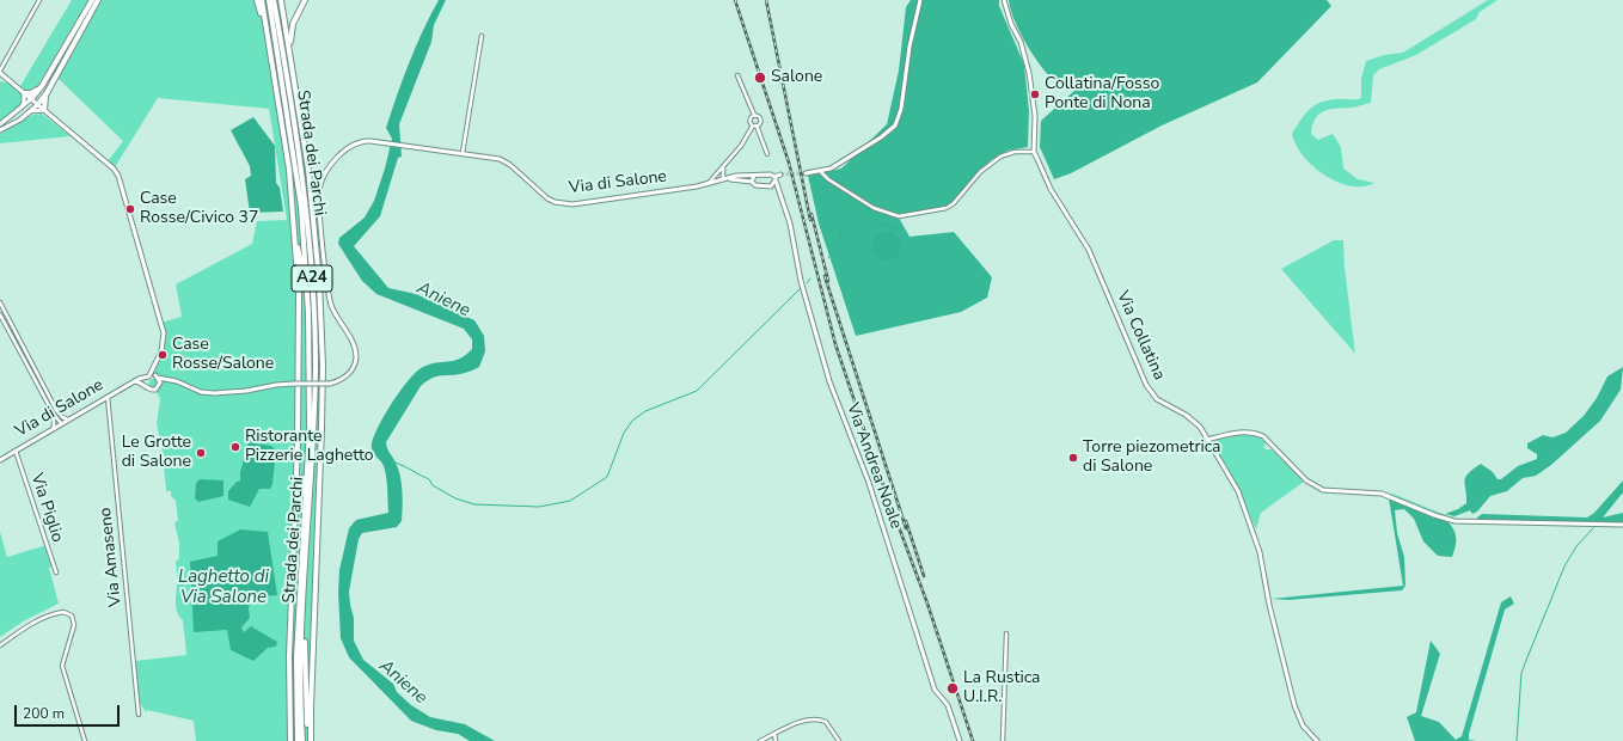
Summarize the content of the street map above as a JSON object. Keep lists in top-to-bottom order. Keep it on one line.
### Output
{"streets":{"highway":["Strada dei Parchi","A24"],"street":["Via di Salone","Via Collatina","Via Andrea Noale","Via Piglio","Via Amaseno"]},"crossings":[["Via di Salone","Via Andrea Noale"],["Via di Salone","Via Piglio"],["Via di Salone","Via Amaseno"]],"water":["Aniene","Laghetto di Via Salone"],"places":["Salone","Collatina/Fosso Ponte di Nona","Case Rosse/Civico 37","Case Rosse/Salone","Ristorante Pizzerie Laghetto","Le Grotte di Salone","Torre piezometrica di Salone","La Rustica U.I.R."],"scale_bar":"200 m"}
